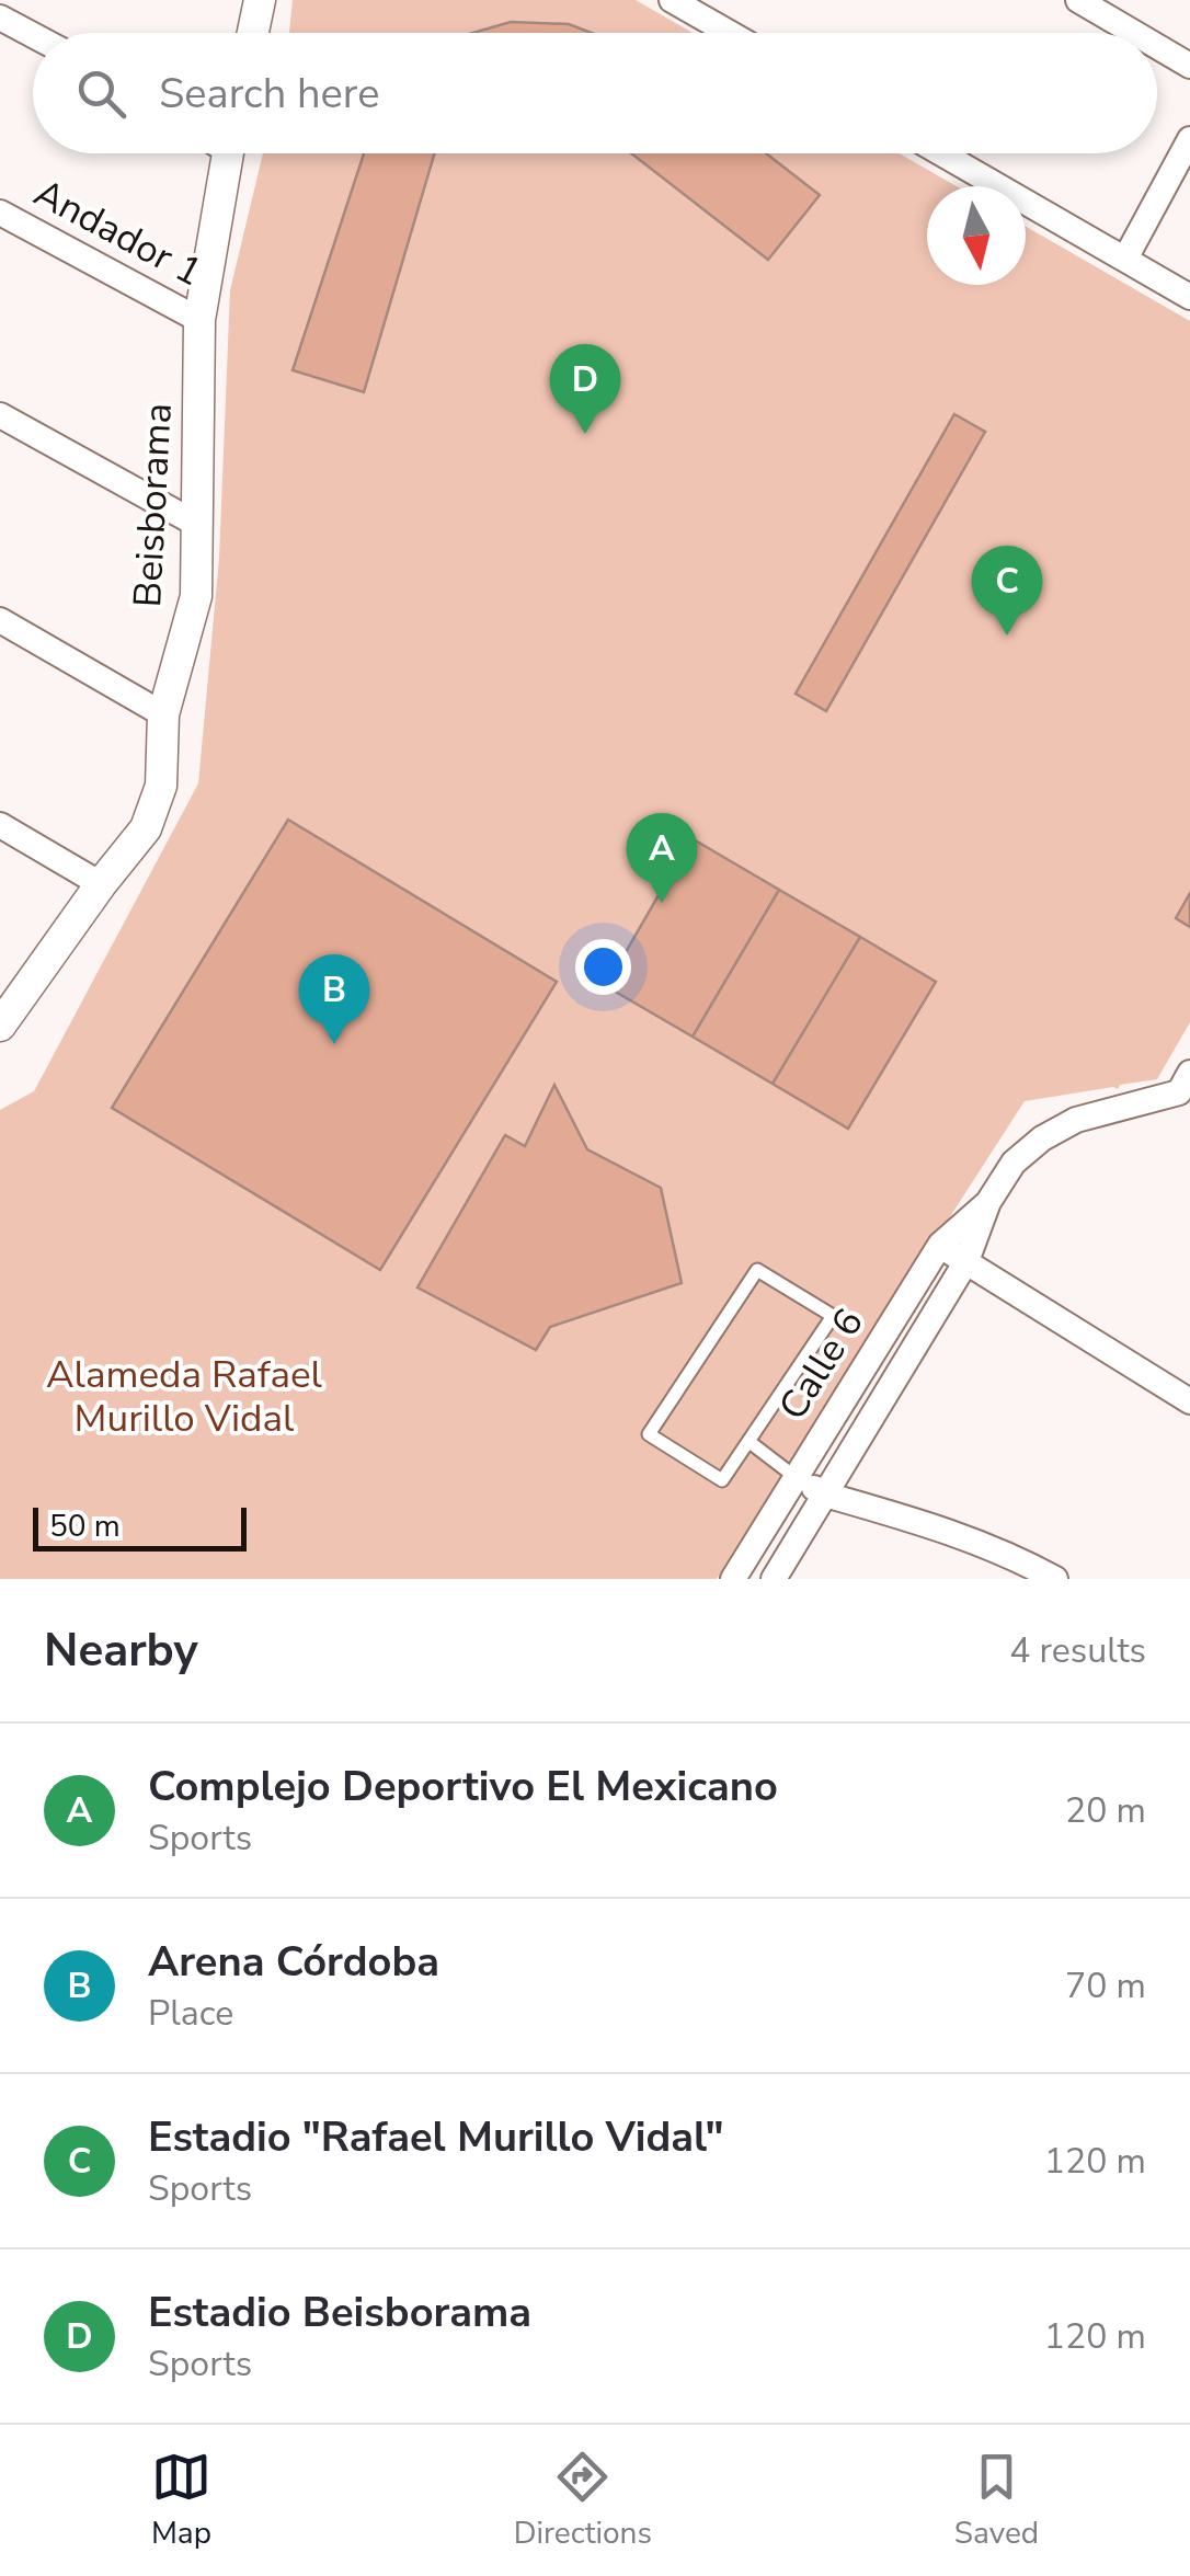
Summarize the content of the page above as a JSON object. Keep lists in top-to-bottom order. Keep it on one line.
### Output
{"streets":{"street":["Andador 1","Beisborama","Calle 6"]},"crossings":[["Andador 1","Beisborama"]],"parks":["Alameda Rafael Murillo Vidal"],"scale_bar":"50 m","north":"bottom","page":{"search":"Search here","pins":["D","C","A","B"],"scale":"50 m","heading":["Nearby","4 results"],"list":[{"mark":"A","name":"Complejo Deportivo El Mexicano","note":"Sports","value":"20 m"},{"mark":"B","name":"Arena Córdoba","note":"Place","value":"70 m"},{"mark":"C","name":"Estadio \"Rafael Murillo Vidal\"","note":"Sports","value":"120 m"},{"mark":"D","name":"Estadio Beisborama","note":"Sports","value":"120 m"}],"nav":["Map","Directions","Saved"]}}
